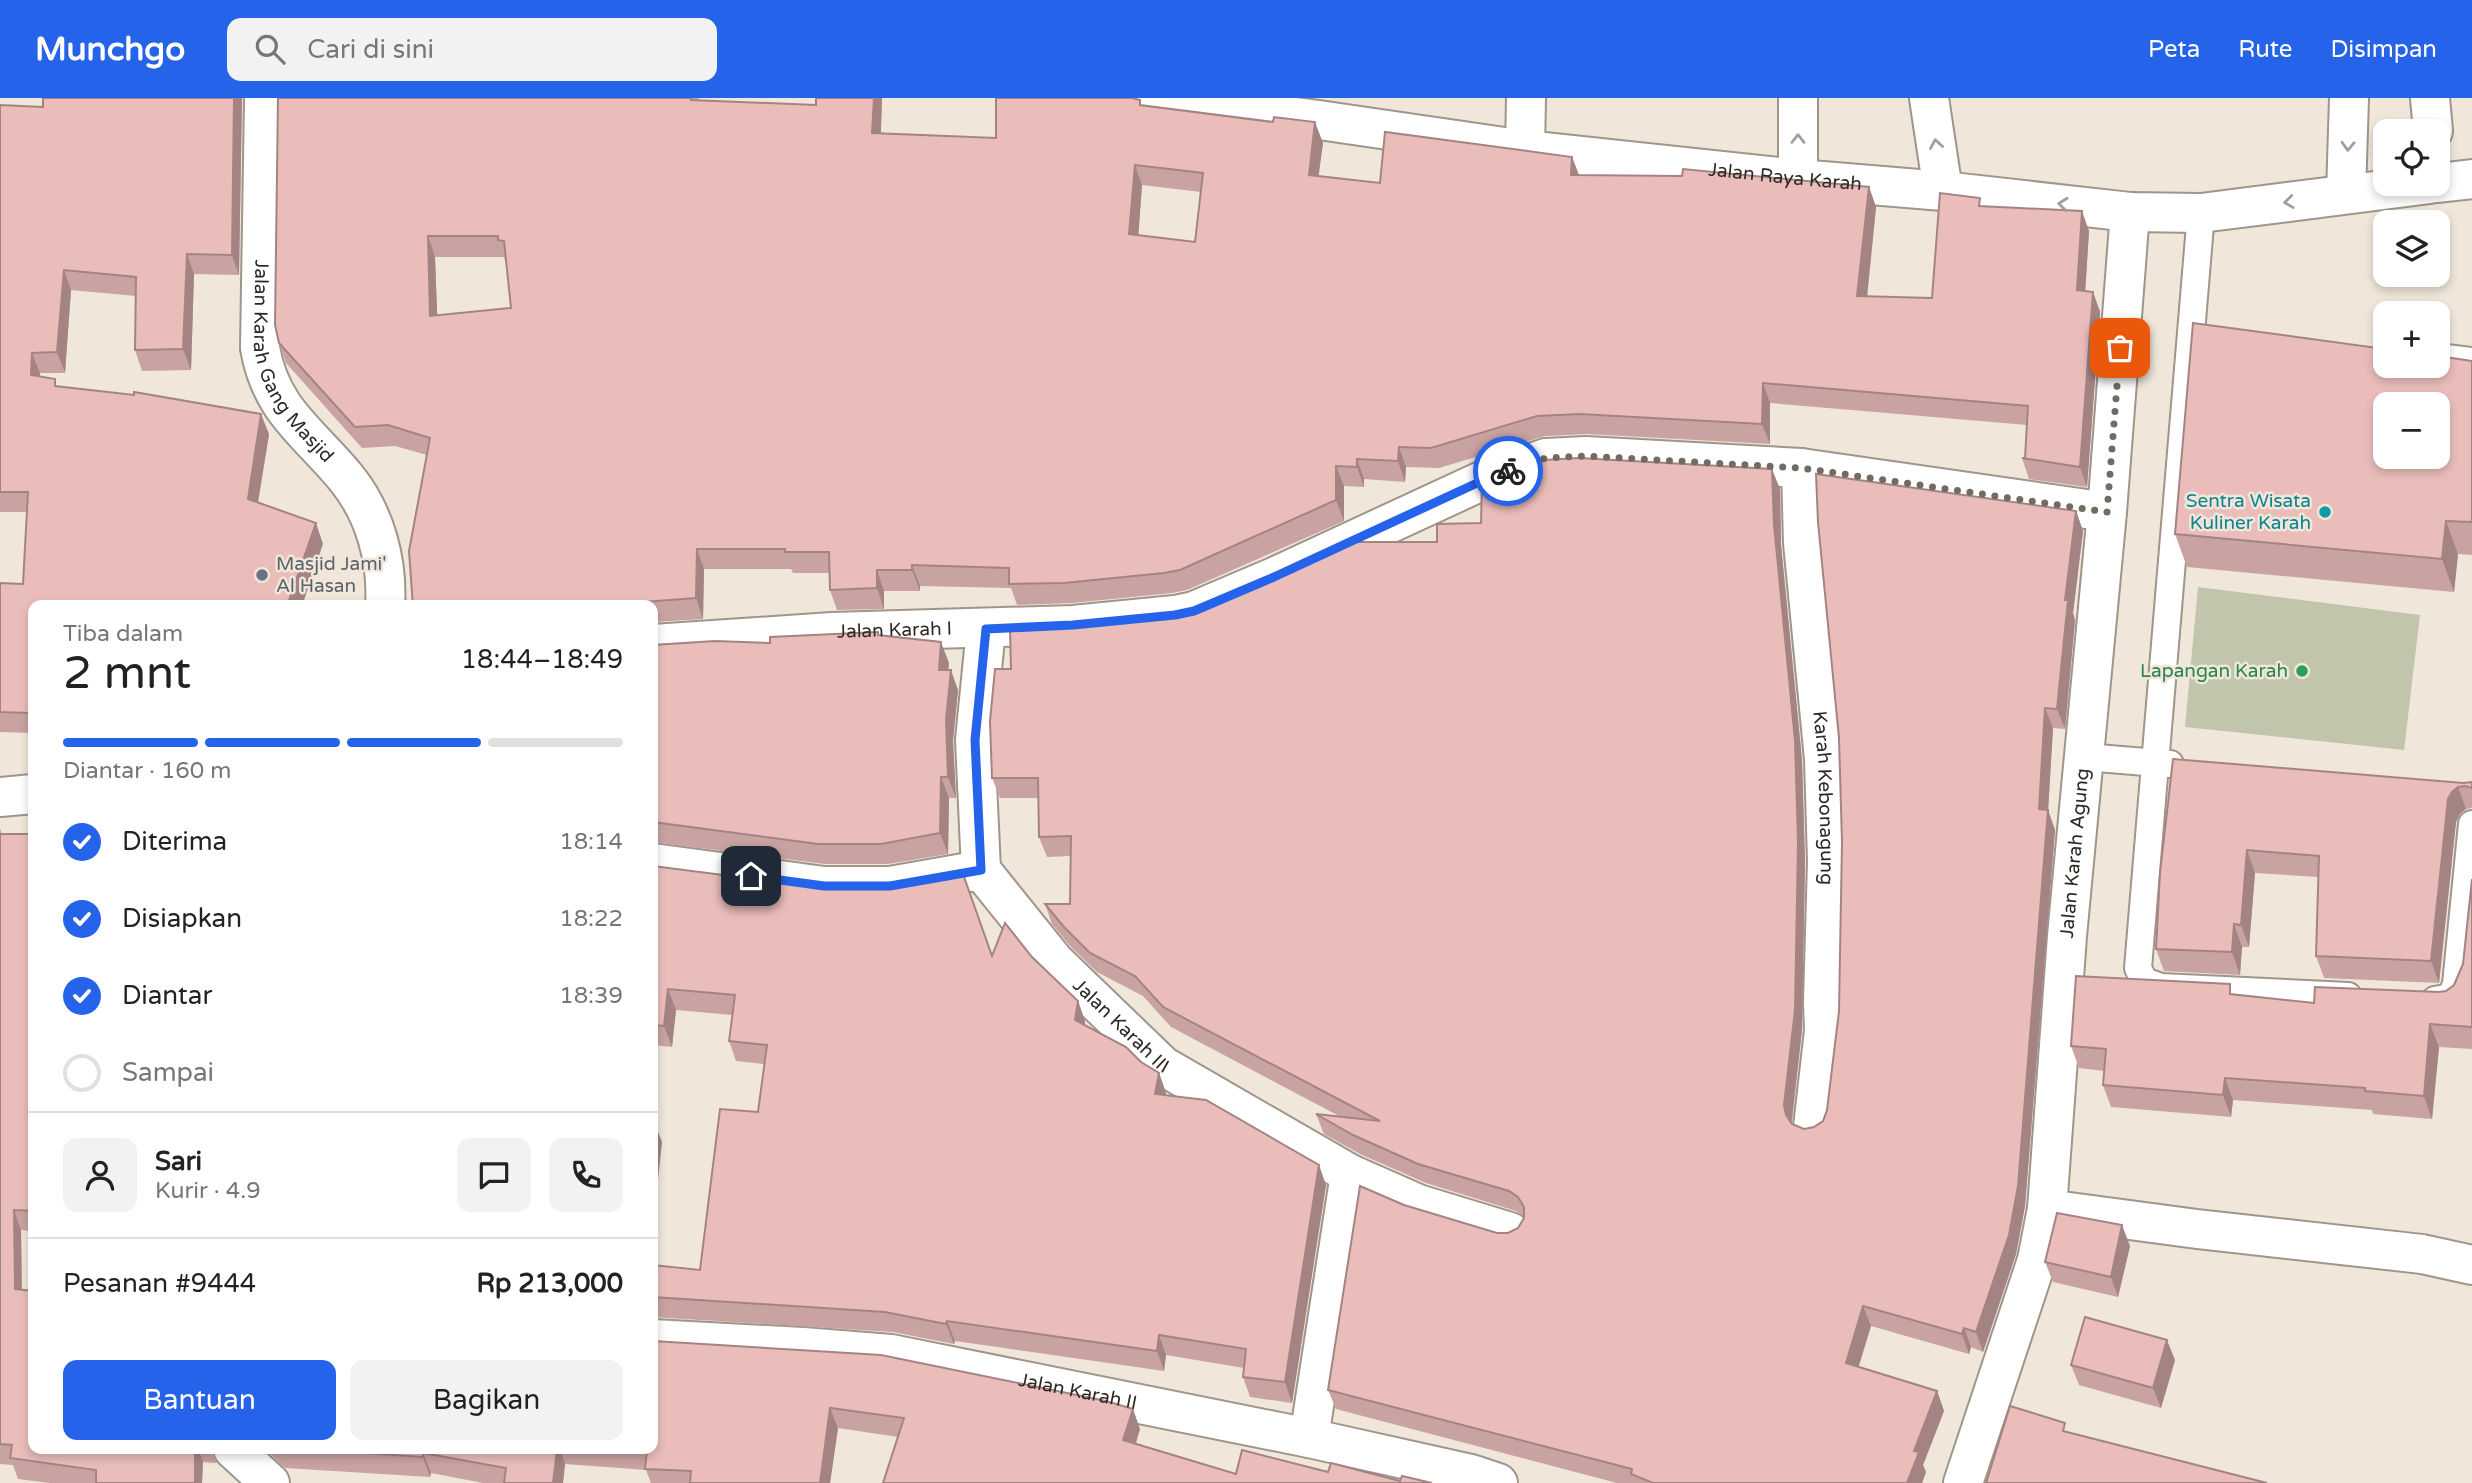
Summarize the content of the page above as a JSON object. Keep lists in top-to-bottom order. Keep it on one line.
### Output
{"streets":{"street":["Jalan Raya Karah","Jalan Karah Gang Masjid","Jalan Karah I","Karah Kebonagung","Jalan Karah Agung","Jalan Karah III","Jalan Karah II"]},"crossings":[["Jalan Raya Karah","Jalan Karah Agung"],["Jalan Karah I","Karah Kebonagung"],["Jalan Karah I","Jalan Karah Agung"]],"places":["Sentra Wisata Kuliner Karah","Masjid Jami' Al Hasan","Lapangan Karah"],"page":{"header":"Munchgo","search":"Cari di sini","nav":["Peta","Rute","Disimpan"],"map_buttons":["+","−"],"heading":["2 mnt","Tiba dalam","18:44–18:49"],"panel":["Sari","Kurir · 4.9","Pesanan #9444","Rp 213,000"],"bar":"Diantar · 160 m","list":[["Diterima","18:14"],["Disiapkan","18:22"],["Diantar","18:39"],"Sampai"],"buttons":["Bantuan","Bagikan"]}}
